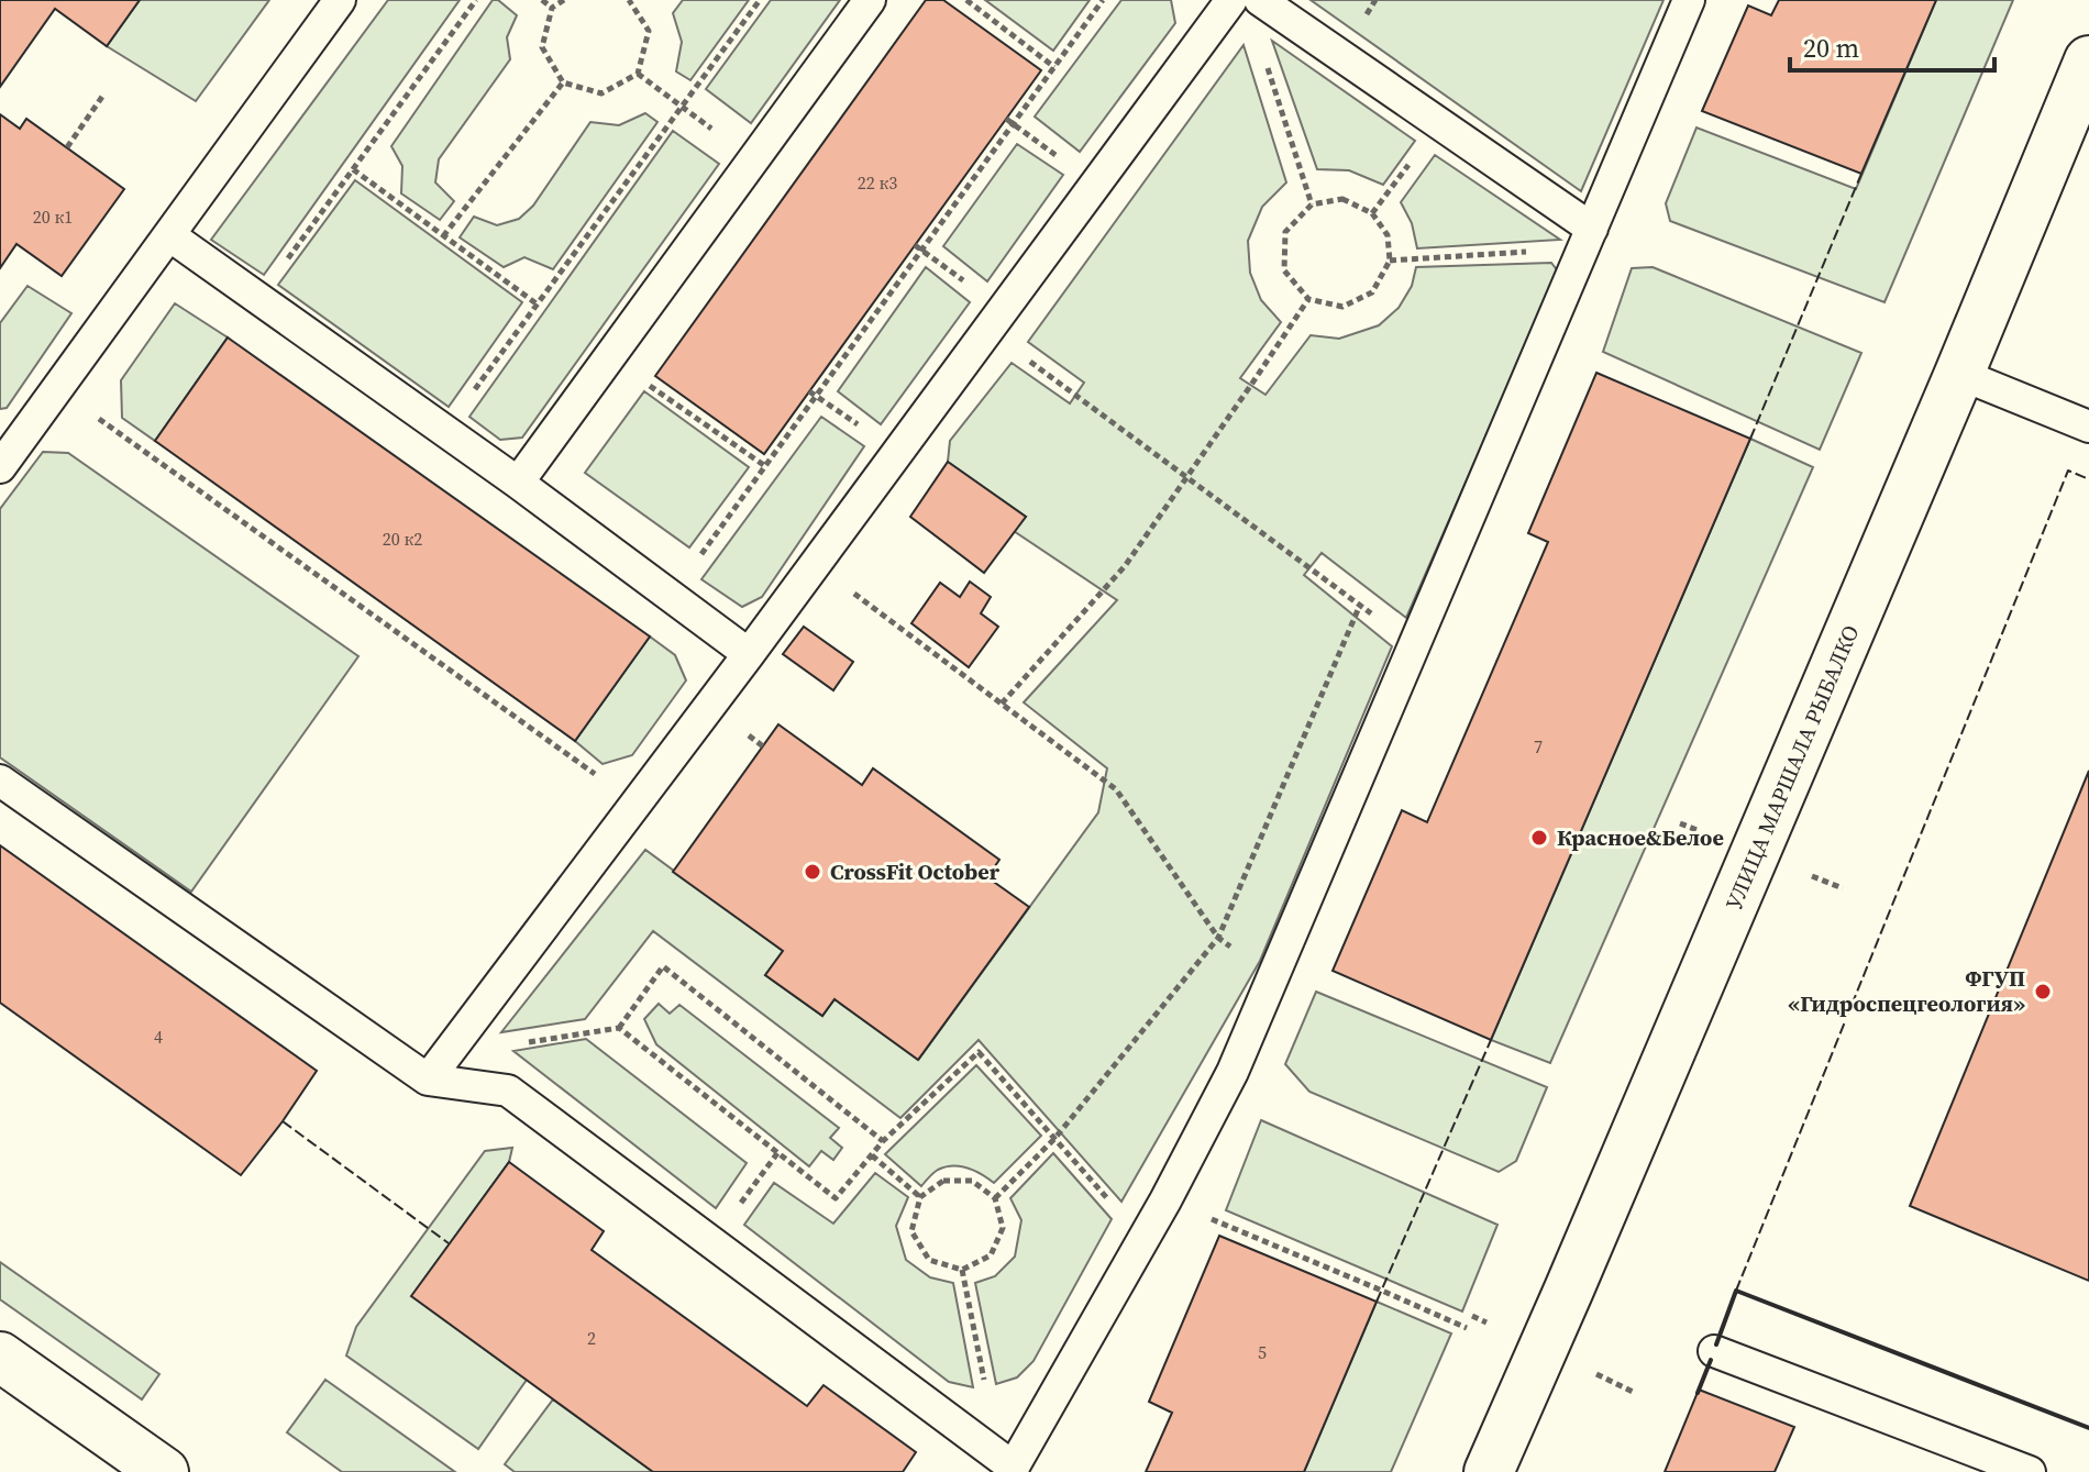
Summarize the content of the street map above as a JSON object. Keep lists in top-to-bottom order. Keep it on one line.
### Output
{"streets":{"street":["УЛИЦА МАРШАЛА РЫБАЛКО"]},"places":["Красное&Белое","CrossFit October","ФГУП «Гидроспецгеология»"],"house_numbers":["22 к3","20 к1","20 к2","7","4","2","5"],"scale_bar":"20 m"}
